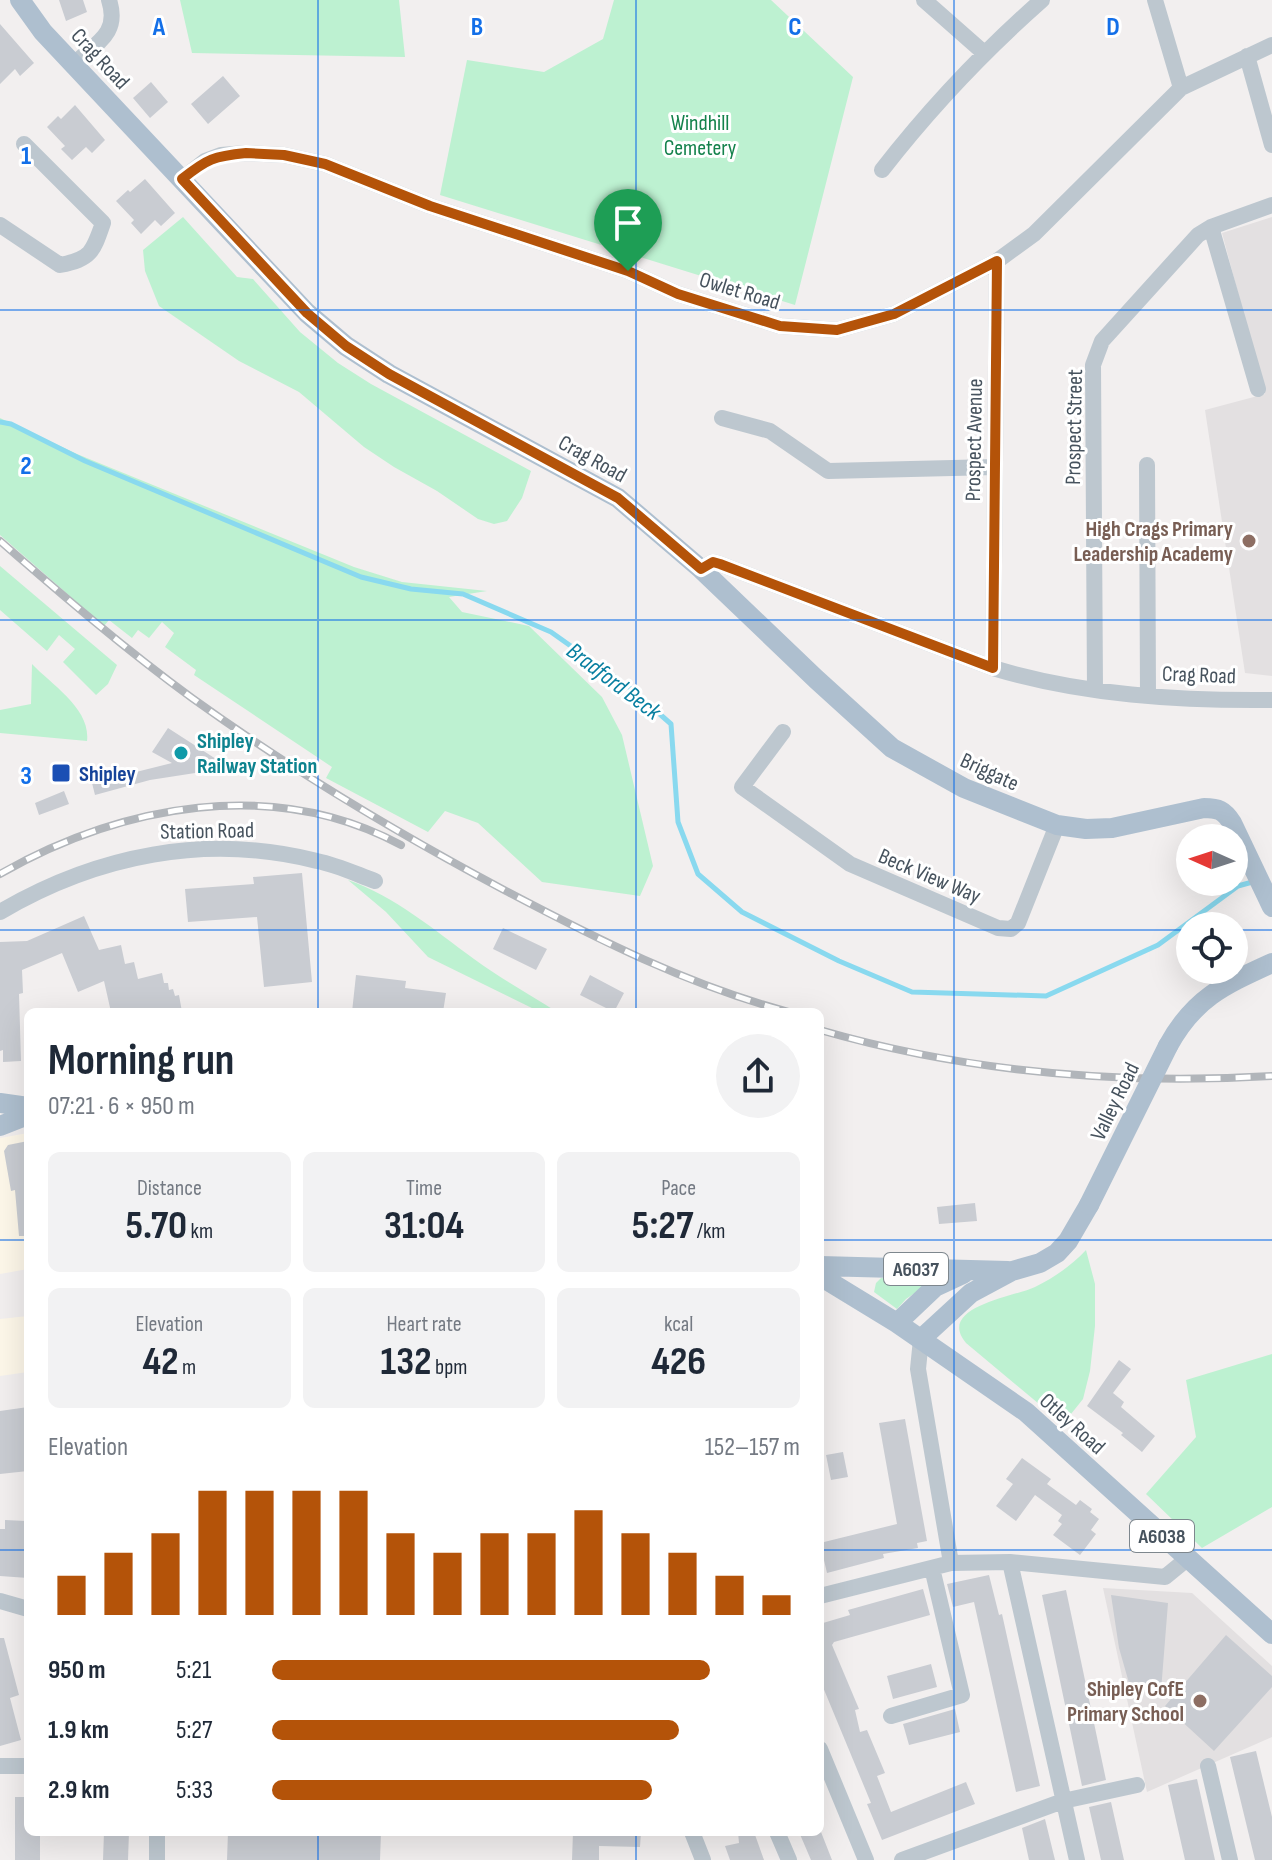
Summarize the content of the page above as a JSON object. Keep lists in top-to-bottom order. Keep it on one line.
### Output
{"streets":{"main road":["Crag Road","Briggate","Valley Road","A6037","Otley Road","A6038"],"street":["Owlet Road","Prospect Street","Prospect Avenue","Station Road","Beck View Way"]},"crossings":[["Crag Road","Owlet Road"],["Crag Road","Prospect Street"],["Crag Road","Prospect Avenue"],["Crag Road","Briggate"],["Owlet Road","Prospect Avenue"],["Briggate","Beck View Way"],["Valley Road","Otley Road"]],"water":["Bradford Beck"],"parks":["Windhill Cemetery"],"places":{"other":["High Crags Primary Leadership Academy","Shipley Railway Station","Shipley CofE Primary School"],"transit":["Shipley"]},"north":"left","page":{"heading":["Morning run","07:21 · 6 × 950 m"],"stats":[["Distance","5.70 km"],["Time","31:04"],["Pace","5:27 /km"],["Elevation","42 m"],["Heart rate","132 bpm"],["kcal","426"]],"chart":["Elevation","152–157 m"],"list":[{"name":"950 m","note":"5:21"},{"name":"1.9 km","note":"5:27"},{"name":"2.9 km","note":"5:33"}]},"grid":{"columns":["A","B","C","D"],"rows":["1","2","3"]}}
